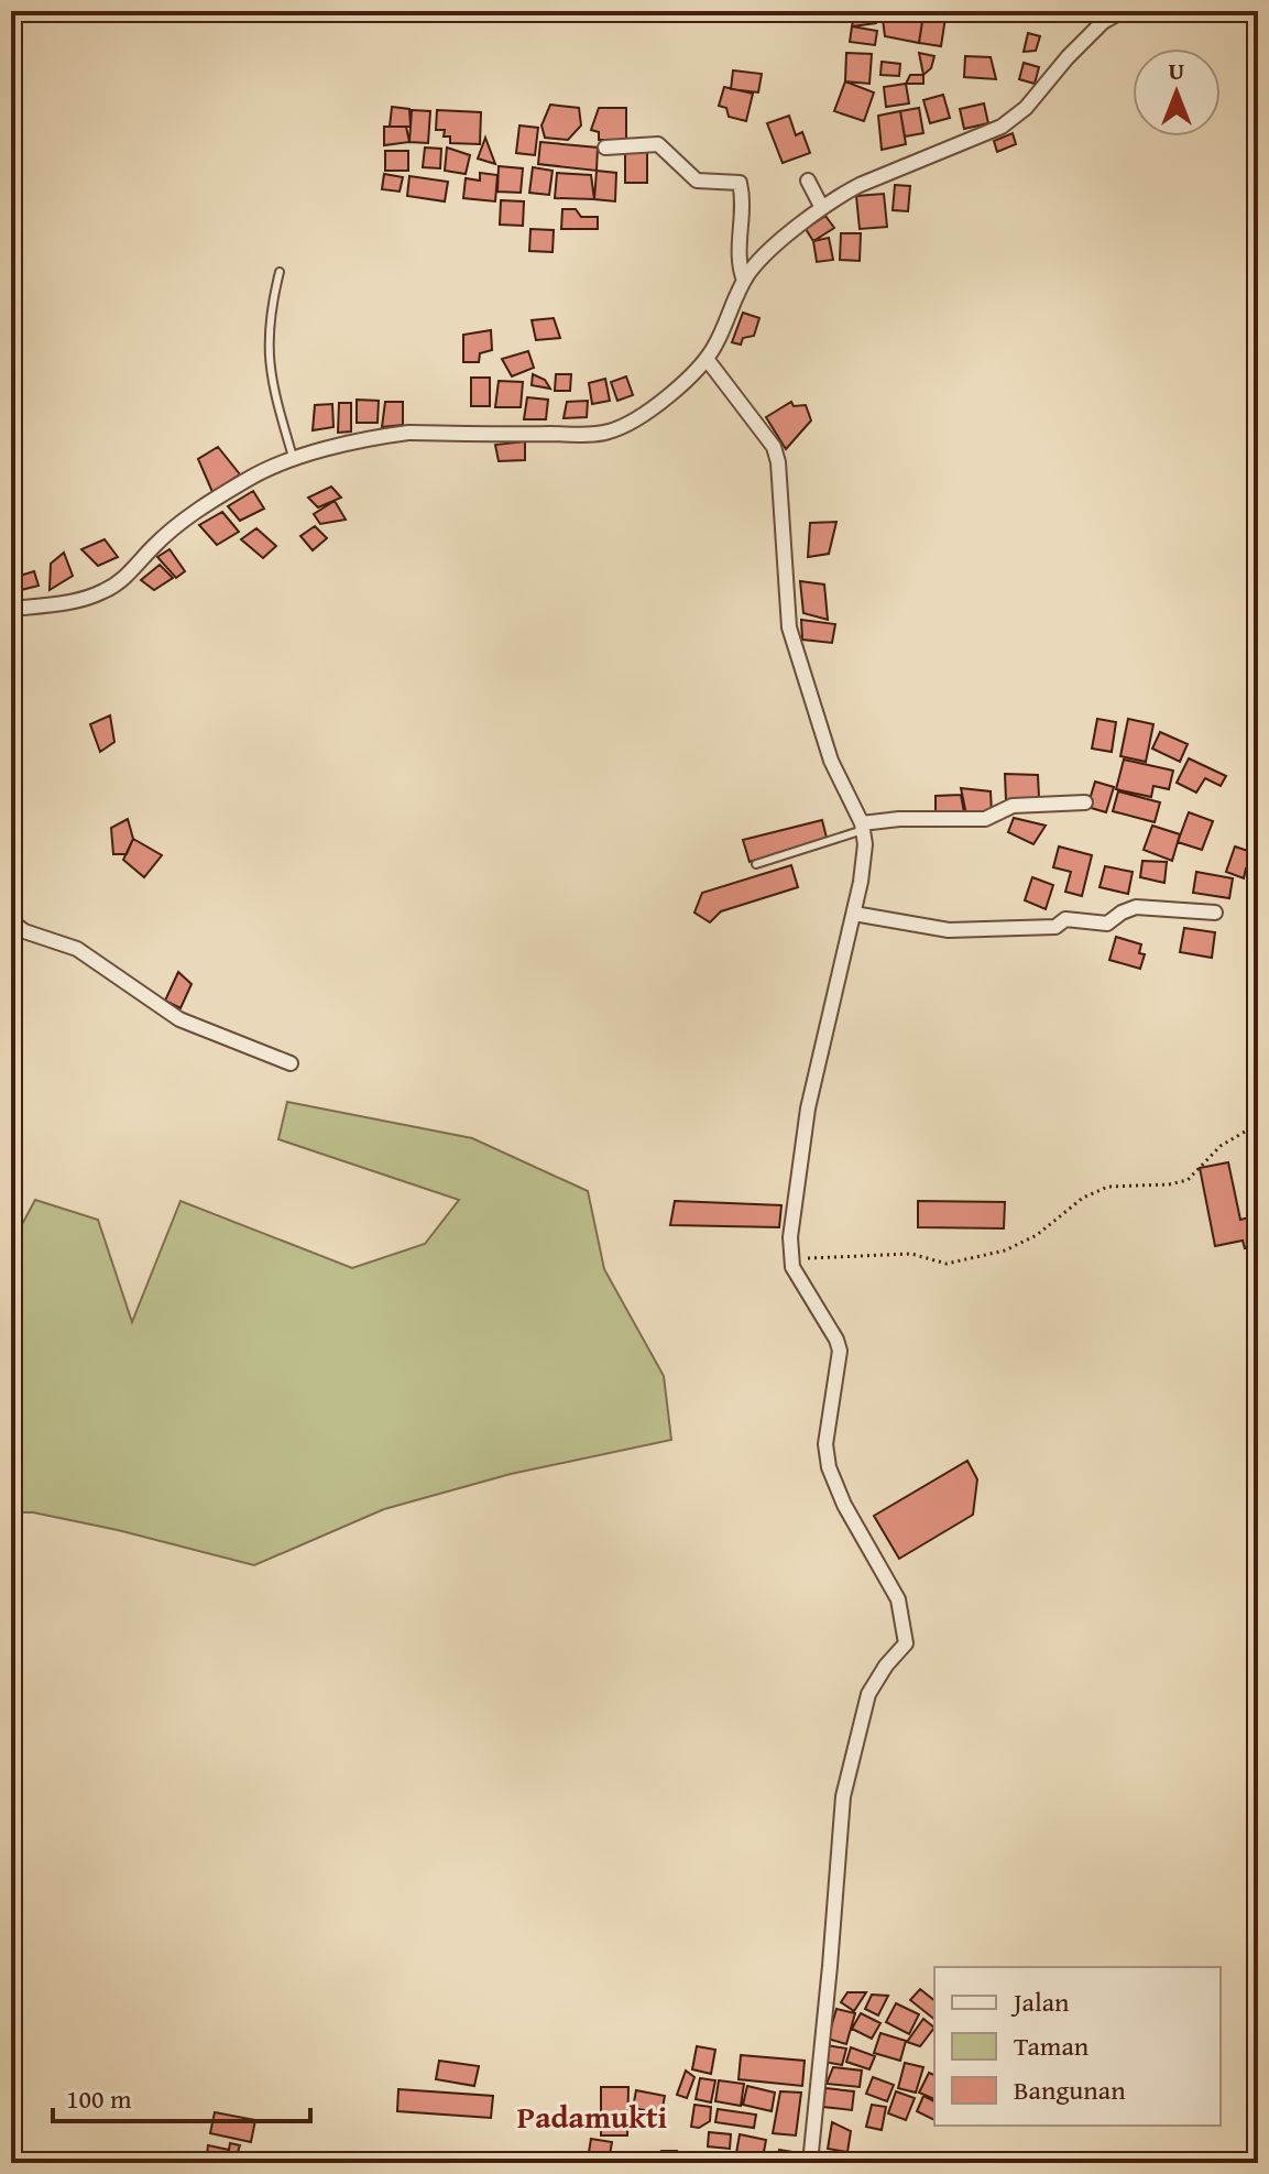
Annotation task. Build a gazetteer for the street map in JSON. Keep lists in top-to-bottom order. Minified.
{"districts":["Padamukti"],"legend":["Jalan","Taman","Bangunan"],"scale_bar":"100 m","north":"top"}
